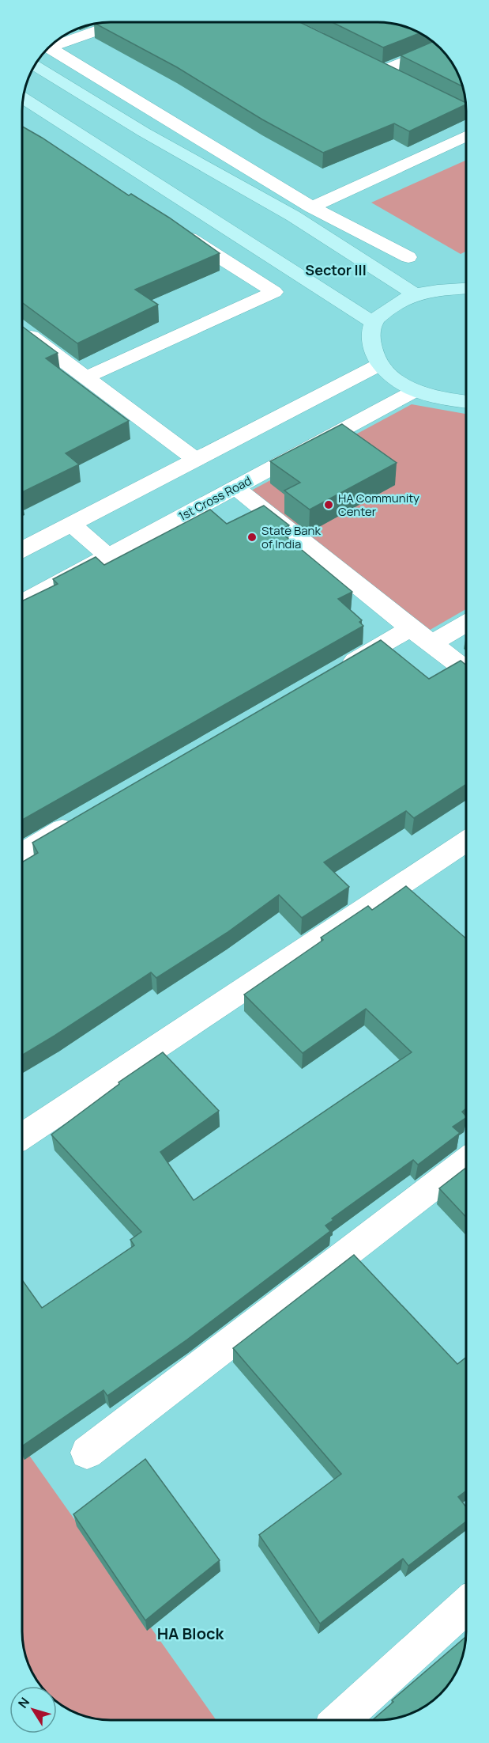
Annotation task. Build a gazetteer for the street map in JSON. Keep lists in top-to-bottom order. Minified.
{"streets":{"street":["1st Cross Road"]},"districts":["Sector III","HA Block"],"places":["HA Community Center","State Bank of India"],"north":"top left"}
